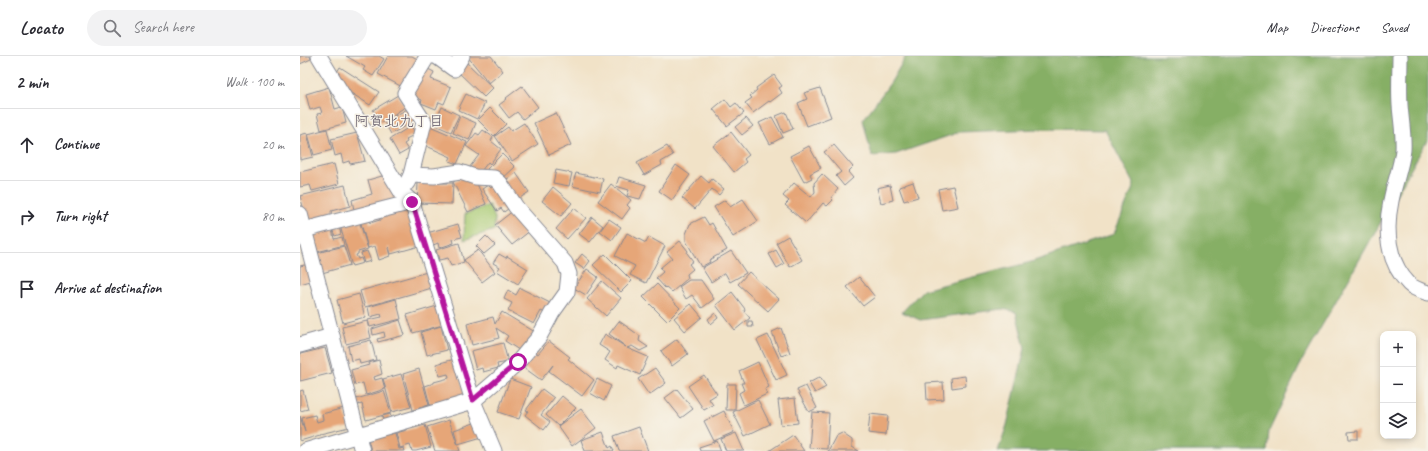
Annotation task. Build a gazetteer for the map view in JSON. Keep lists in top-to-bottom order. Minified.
{"districts":["阿賀北九丁目"],"page":{"header":"Locato","search":"Search here","nav":["Map","Directions","Saved"],"heading":["2 min","Walk · 100 m"],"list":[["Continue","20 m"],["Turn right","80 m"],"Arrive at destination"],"map_buttons":["+","−"]}}
